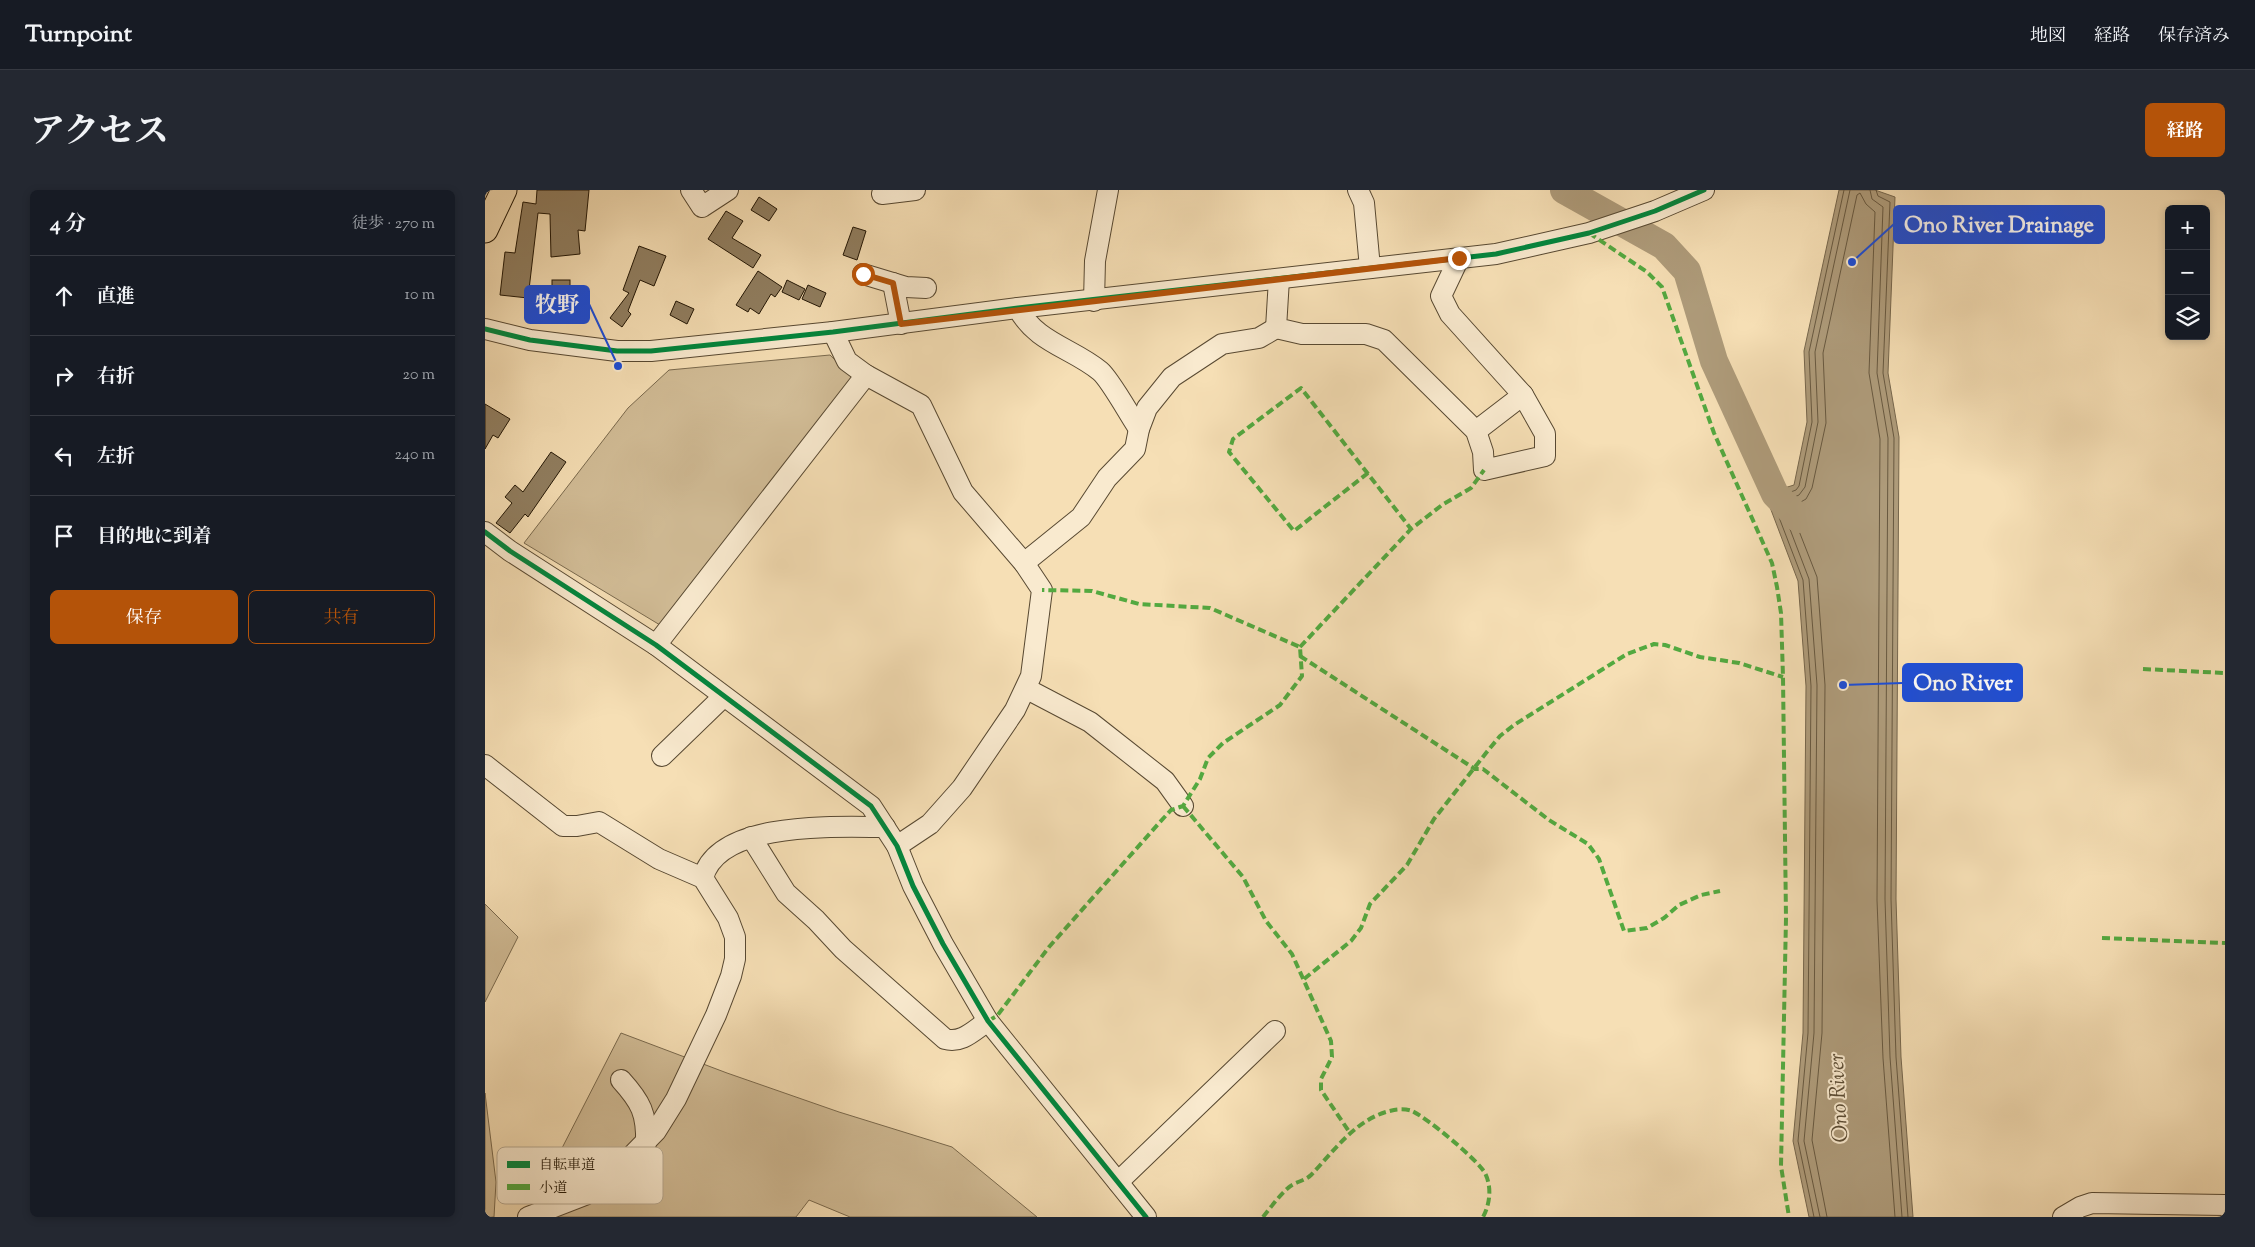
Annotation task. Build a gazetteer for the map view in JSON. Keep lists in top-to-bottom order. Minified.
{"water":["Ono River"],"places":["Ono River Drainage","牧野","Ono River"],"legend":["自転車道","小道"],"page":{"header":"Turnpoint","nav":["地図","経路","保存済み"],"title":"アクセス","buttons":["経路",["保存","共有"]],"heading":["4 分","徒歩 · 270 m"],"map_buttons":["+","−"],"list":[["直進","10 m"],["右折","20 m"],["左折","240 m"],"目的地に到着"]}}
